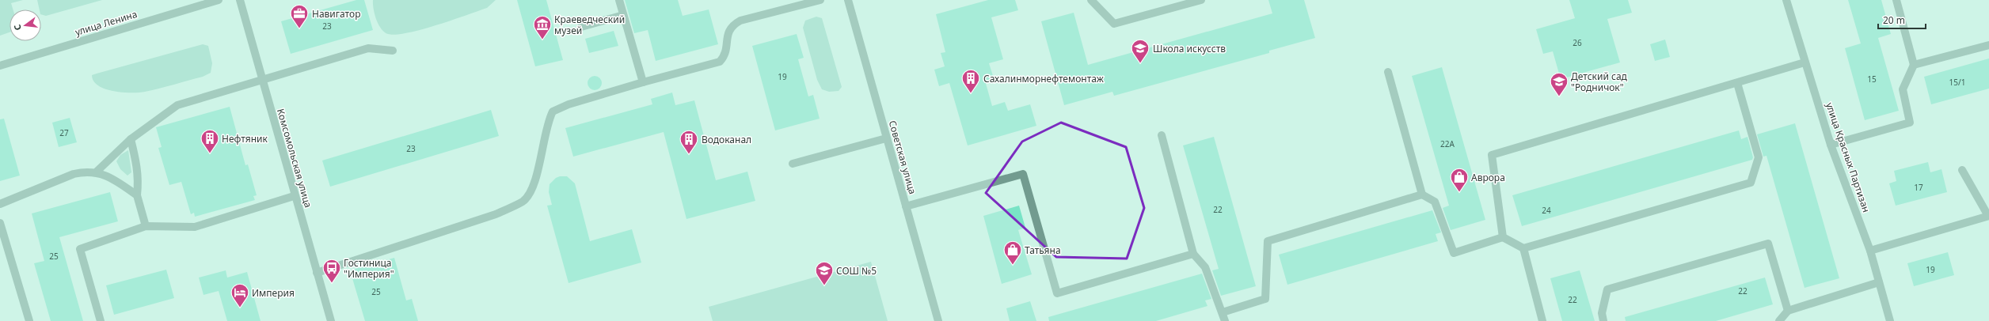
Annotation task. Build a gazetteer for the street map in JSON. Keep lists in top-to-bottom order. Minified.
{"streets":{"street":["улица Ленина","Советская улица","улица Красных Партизан","Комсомольская улица"]},"places":{"office":["Навигатор"],"museum":["Краеведческий музей"],"school or university":["Школа искусств","Детский сад \"Родничок\"","СОШ №5"],"building":["Сахалинморнефтемонтаж","Нефтяник","Водоканал"],"shop":["Аврора","Татьяна"],"bus stop":["Гостиница \"Империя\""],"hotel":["Империя"]},"house_numbers":["23","26","19","15","15/1","27","22А","23","17","22","24","25","19","22","25","22"],"scale_bar":"20 m","north":"left"}
